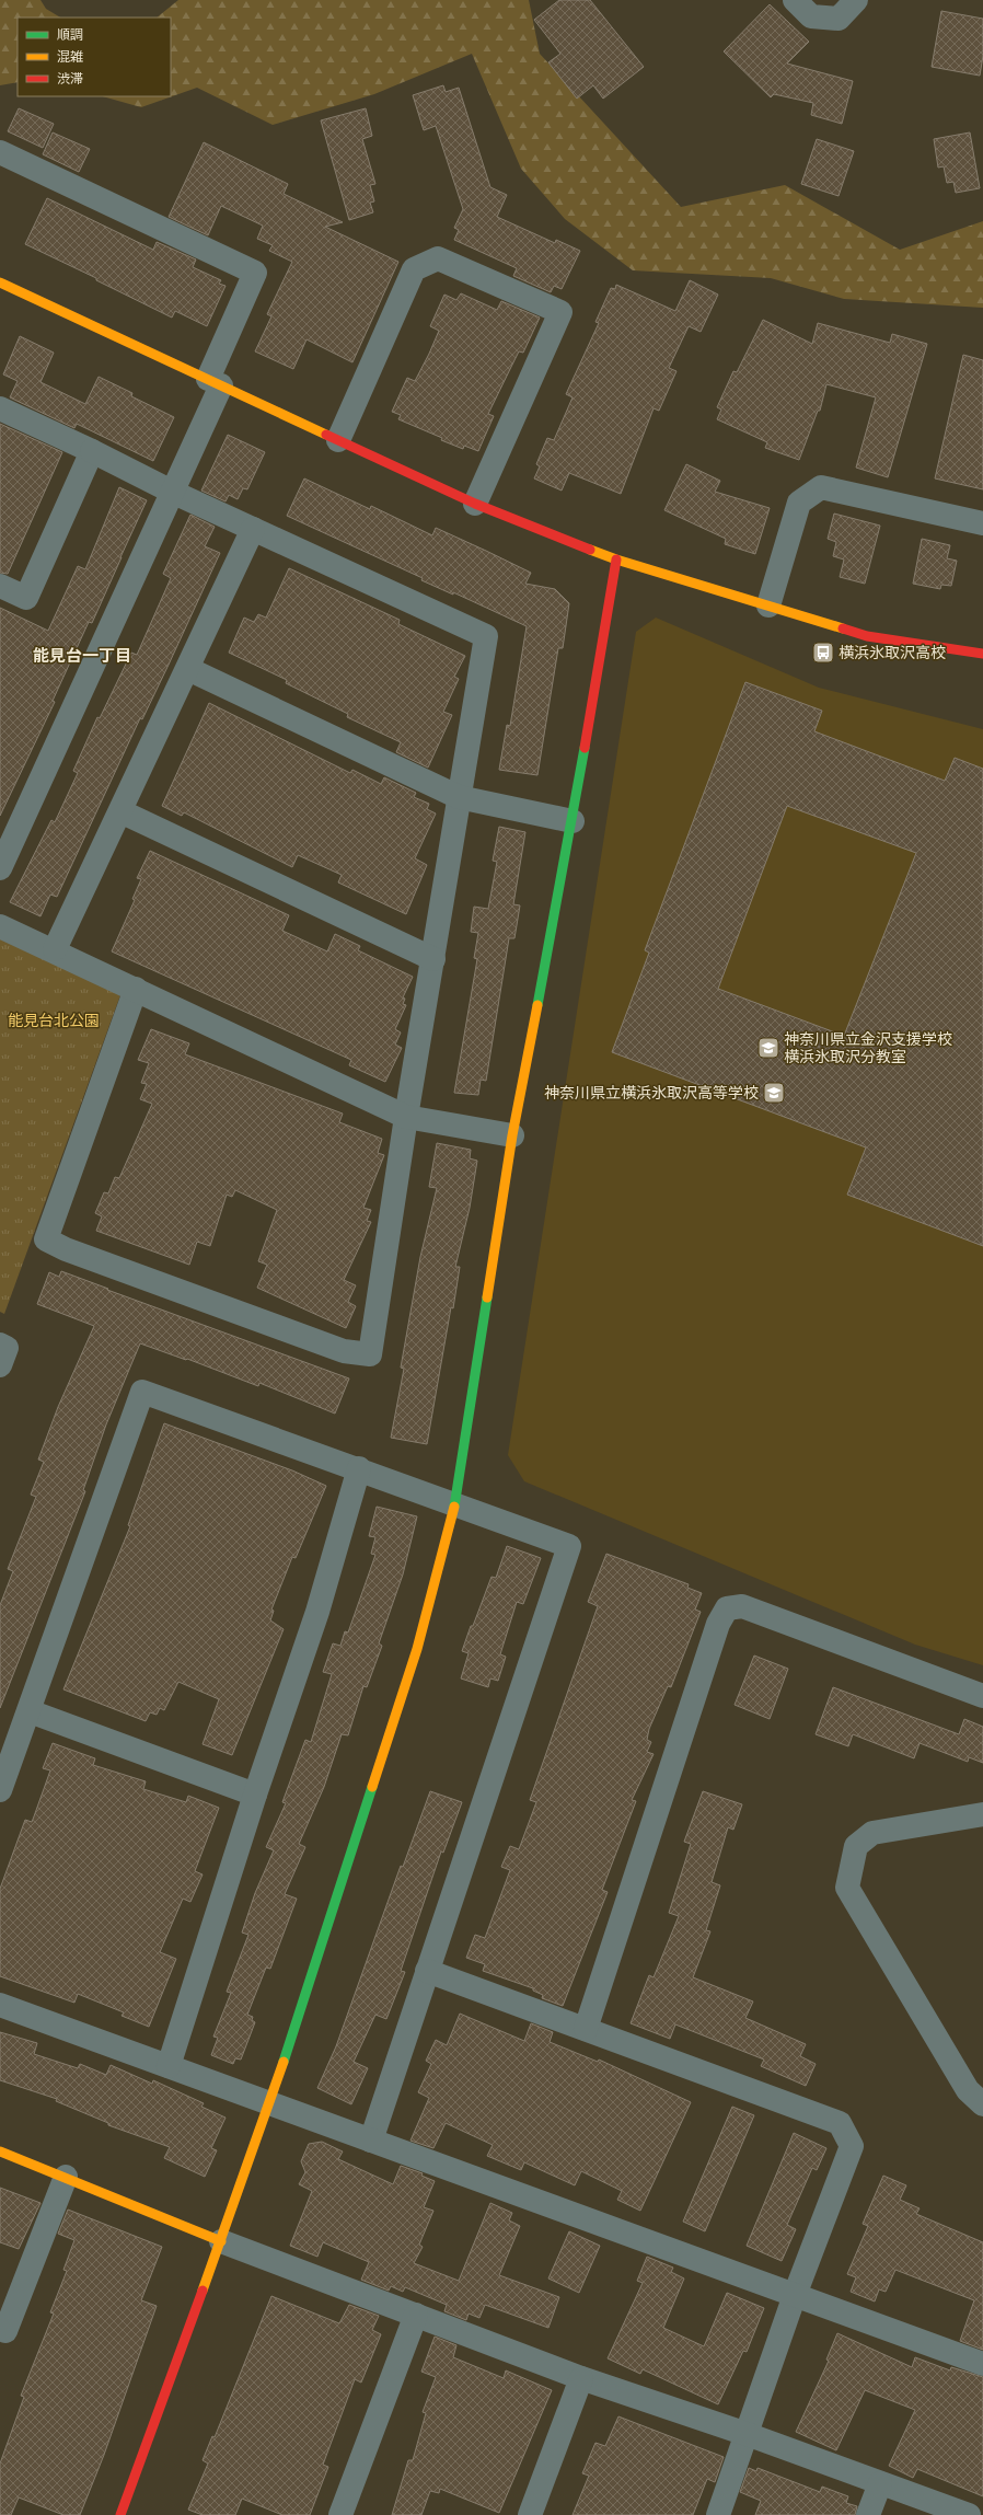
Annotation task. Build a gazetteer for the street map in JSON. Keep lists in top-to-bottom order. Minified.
{"districts":["能見台一丁目"],"parks":["能見台北公園"],"places":{"bus stop":["横浜氷取沢高校"],"school or university":["神奈川県立金沢支援学校 横浜氷取沢分教室","神奈川県立横浜氷取沢高等学校"]},"legend":["順調","混雑","渋滞"]}
